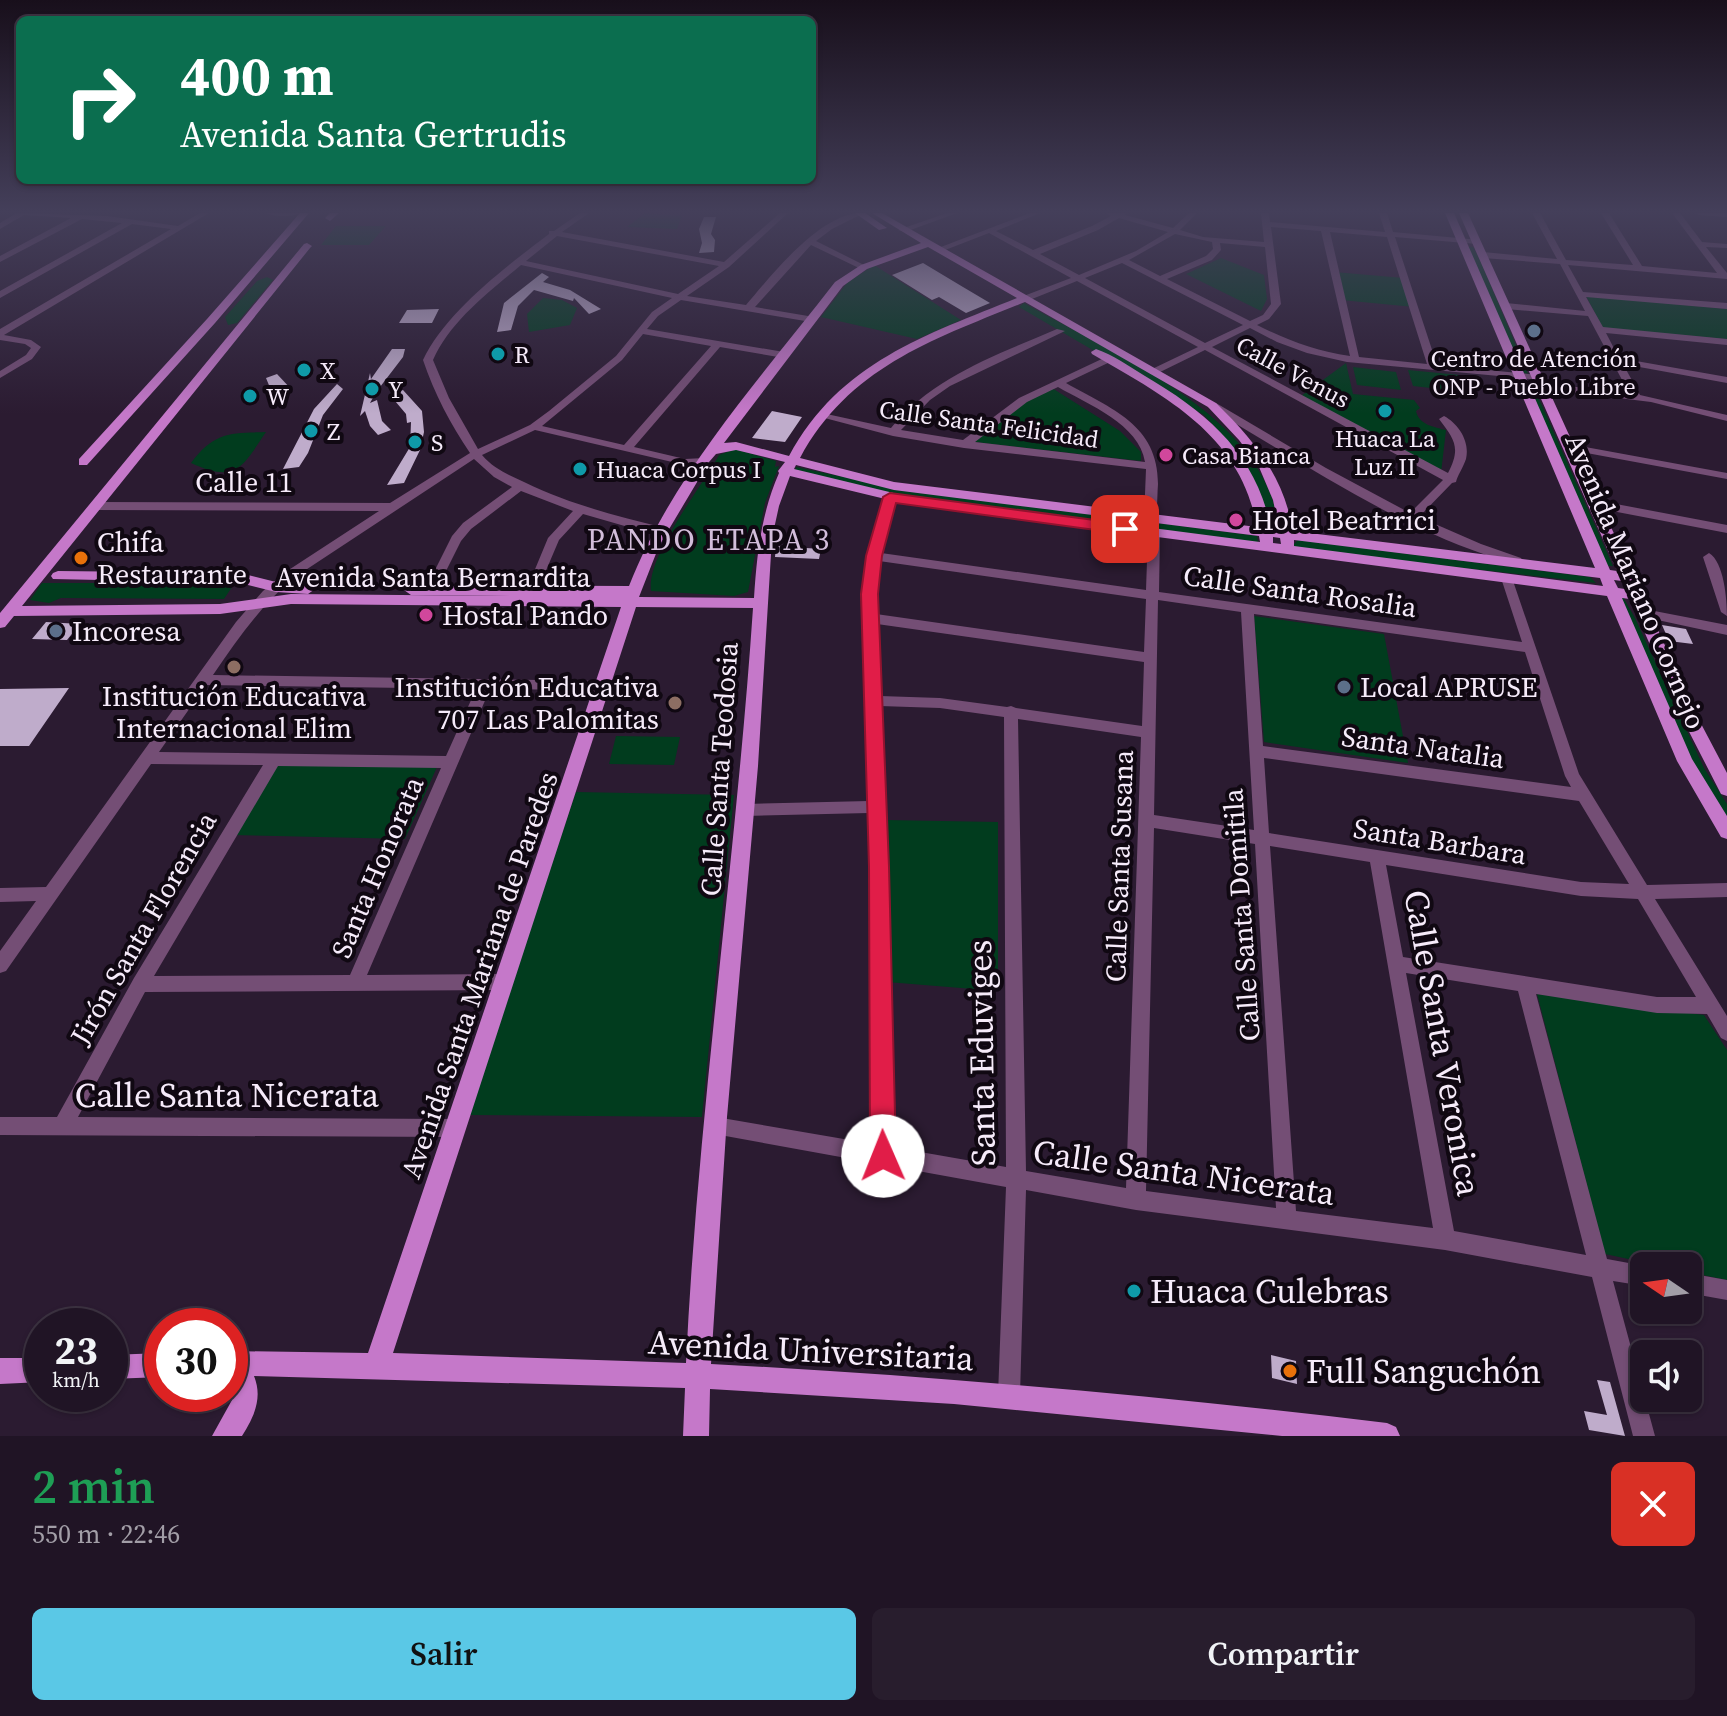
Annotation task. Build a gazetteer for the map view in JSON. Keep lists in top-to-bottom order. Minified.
{"streets":{"main road":["Avenida Santa Bernardita","Avenida Mariano Cornejo","Calle Santa Teodosia","Avenida Santa Mariana de Paredes","Avenida Universitaria"],"street":["Calle Venus","Calle Santa Felicidad","Calle 11","Calle Santa Rosalia","Santa Natalia","Santa Barbara","Calle Santa Susana","Santa Honorata","Calle Santa Domitila","Jirón Santa Florencia","Calle Santa Veronica","Santa Eduviges","Calle Santa Nicerata"]},"crossings":[["Calle Santa Felicidad","Calle Santa Teodosia"],["Calle Santa Felicidad","Calle Santa Susana"],["Avenida Santa Bernardita","Calle Santa Teodosia"],["Avenida Santa Bernardita","Avenida Santa Mariana de Paredes"],["Calle Santa Rosalia","Calle Santa Susana"],["Calle Santa Rosalia","Calle Santa Domitila"],["Santa Natalia","Calle Santa Domitila"],["Calle Santa Teodosia","Calle Santa Nicerata"],["Calle Santa Teodosia","Avenida Universitaria"],["Santa Barbara","Calle Santa Susana"],["Santa Barbara","Calle Santa Domitila"],["Santa Barbara","Calle Santa Veronica"],["Calle Santa Susana","Calle Santa Nicerata"],["Calle Santa Domitila","Calle Santa Nicerata"],["Jirón Santa Florencia","Calle Santa Nicerata"],["Avenida Santa Mariana de Paredes","Calle Santa Nicerata"],["Avenida Santa Mariana de Paredes","Avenida Universitaria"],["Calle Santa Veronica","Calle Santa Nicerata"],["Santa Eduviges","Calle Santa Nicerata"],["Santa Eduviges","Avenida Universitaria"]],"districts":["PANDO ETAPA 3"],"places":["Centro de Atención ONP - Pueblo Libre","R","X","Y","W","Huaca La Luz II","Z","S","Casa Bianca","Huaca Corpus I","Hotel Beatrrici","Chifa Restaurante","Hostal Pando","Incoresa","Institución Educativa Internacional Elim","Local APRUSE","Institución Educativa 707 Las Palomitas","Huaca Culebras","Full Sanguchón"],"north":"left","page":{"turn":["400 m","Avenida Santa Gertrudis"],"speed":"23 km/h","limit":"30","heading":["2 min","550 m · 22:46"],"buttons":["Salir","Compartir"]}}
